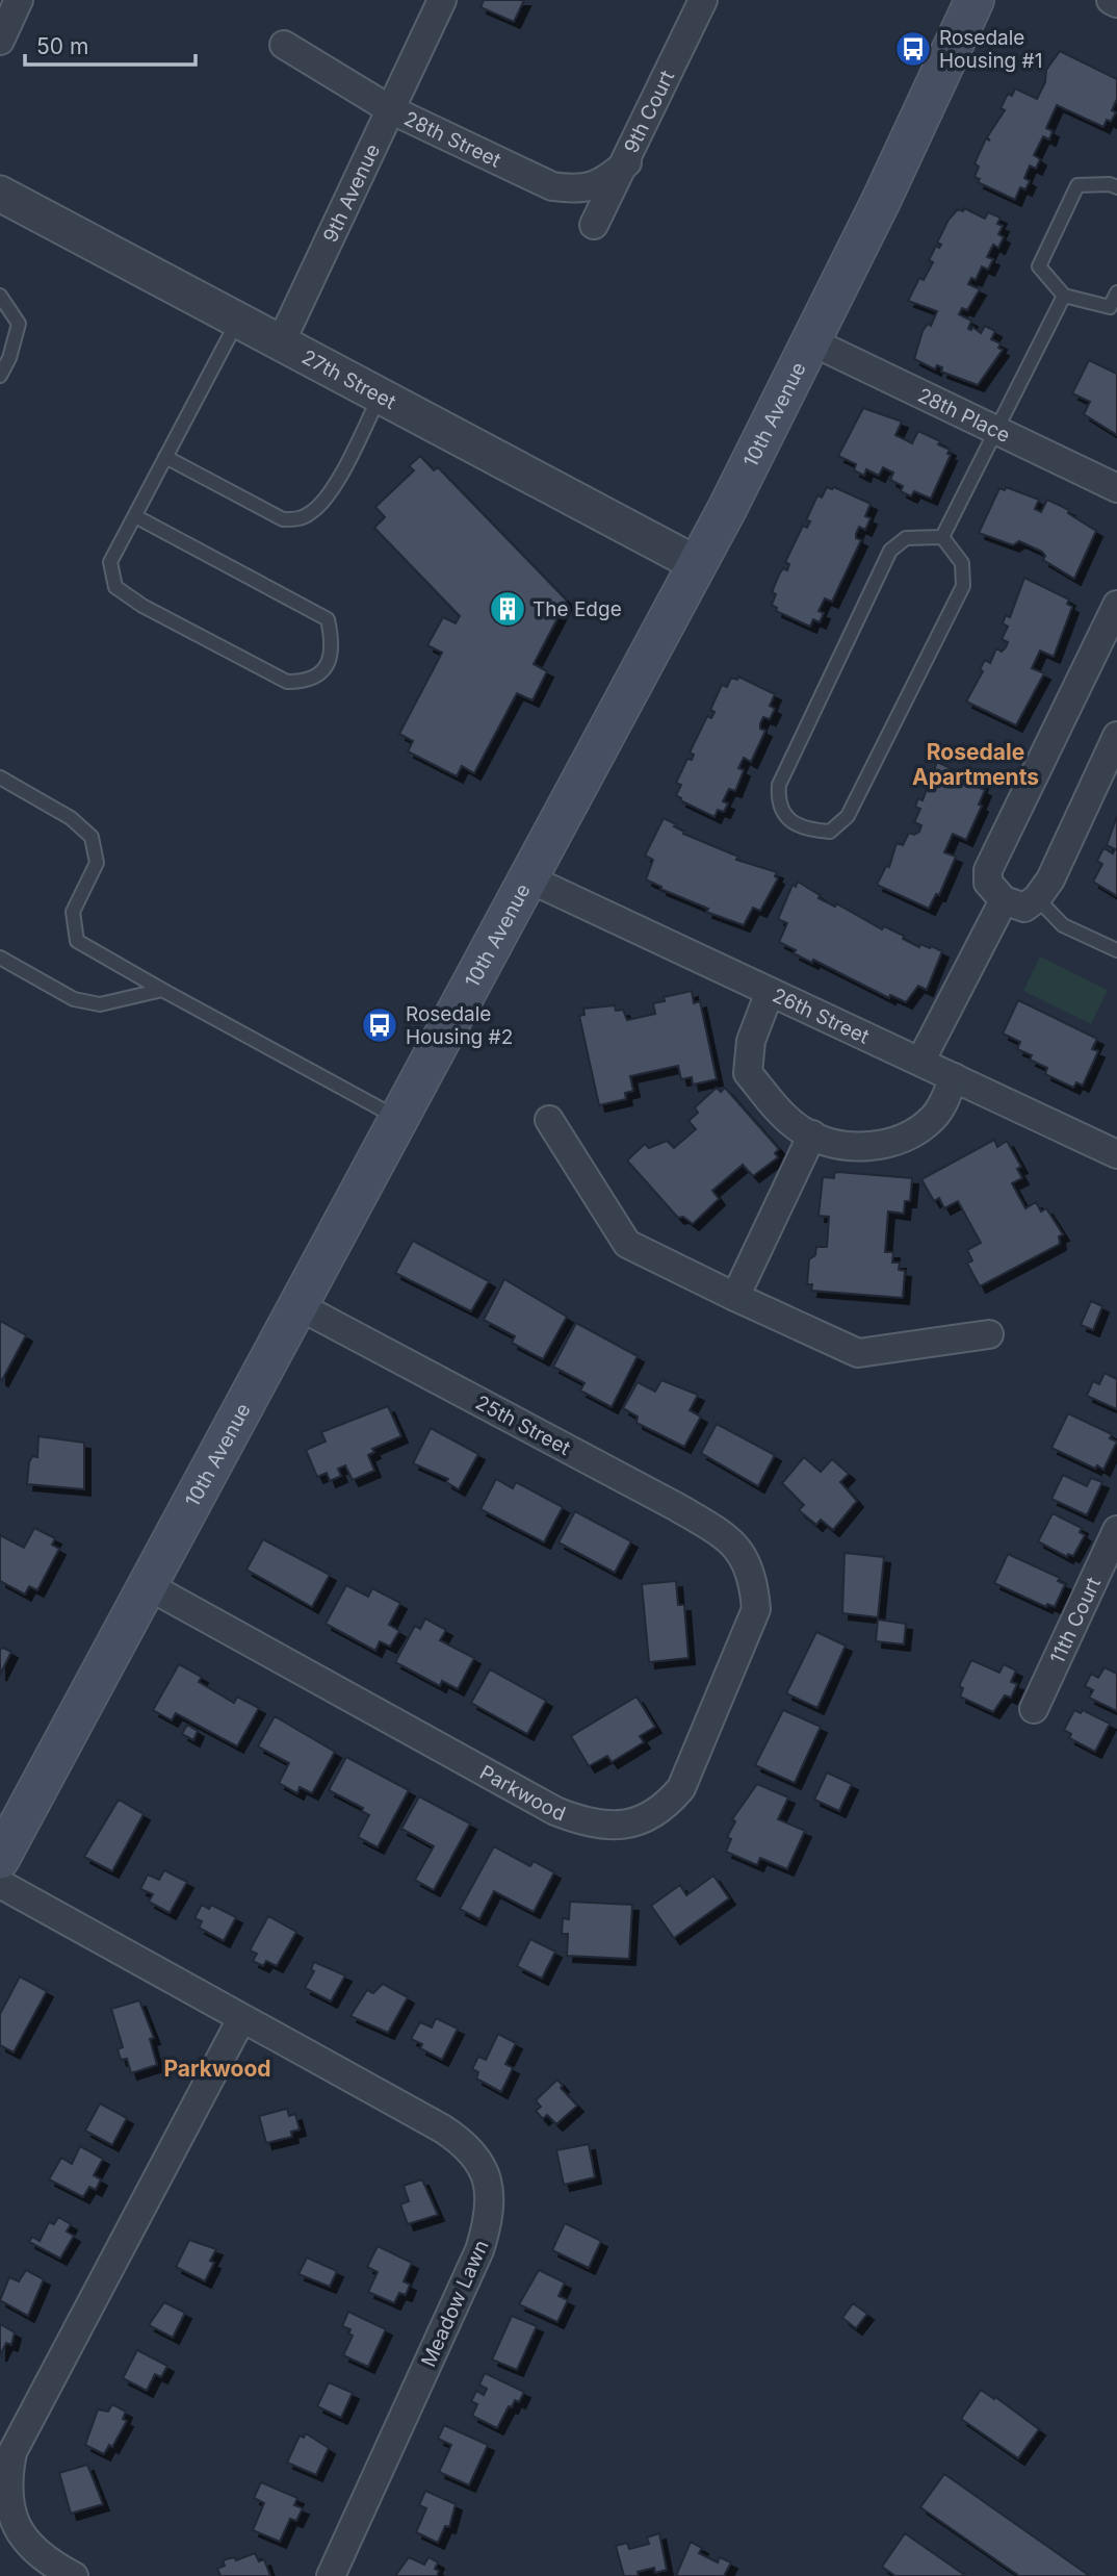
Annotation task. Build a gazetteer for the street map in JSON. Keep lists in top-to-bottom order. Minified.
{"streets":{"main road":["10th Avenue"],"street":["9th Court","28th Street","9th Avenue","27th Street","28th Place","26th Street","25th Street","11th Court","Parkwood","Meadow Lawn"]},"crossings":[["9th Court","28th Street"],["28th Street","9th Avenue"],["9th Avenue","27th Street"],["27th Street","10th Avenue"],["10th Avenue","28th Place"],["10th Avenue","26th Street"],["10th Avenue","25th Street"],["10th Avenue","Parkwood"],["25th Street","Parkwood"]],"districts":["Rosedale Apartments","Parkwood"],"places":{"bus stop":["Rosedale Housing #1","Rosedale Housing #2"],"building":["The Edge"]},"scale_bar":"50 m"}
